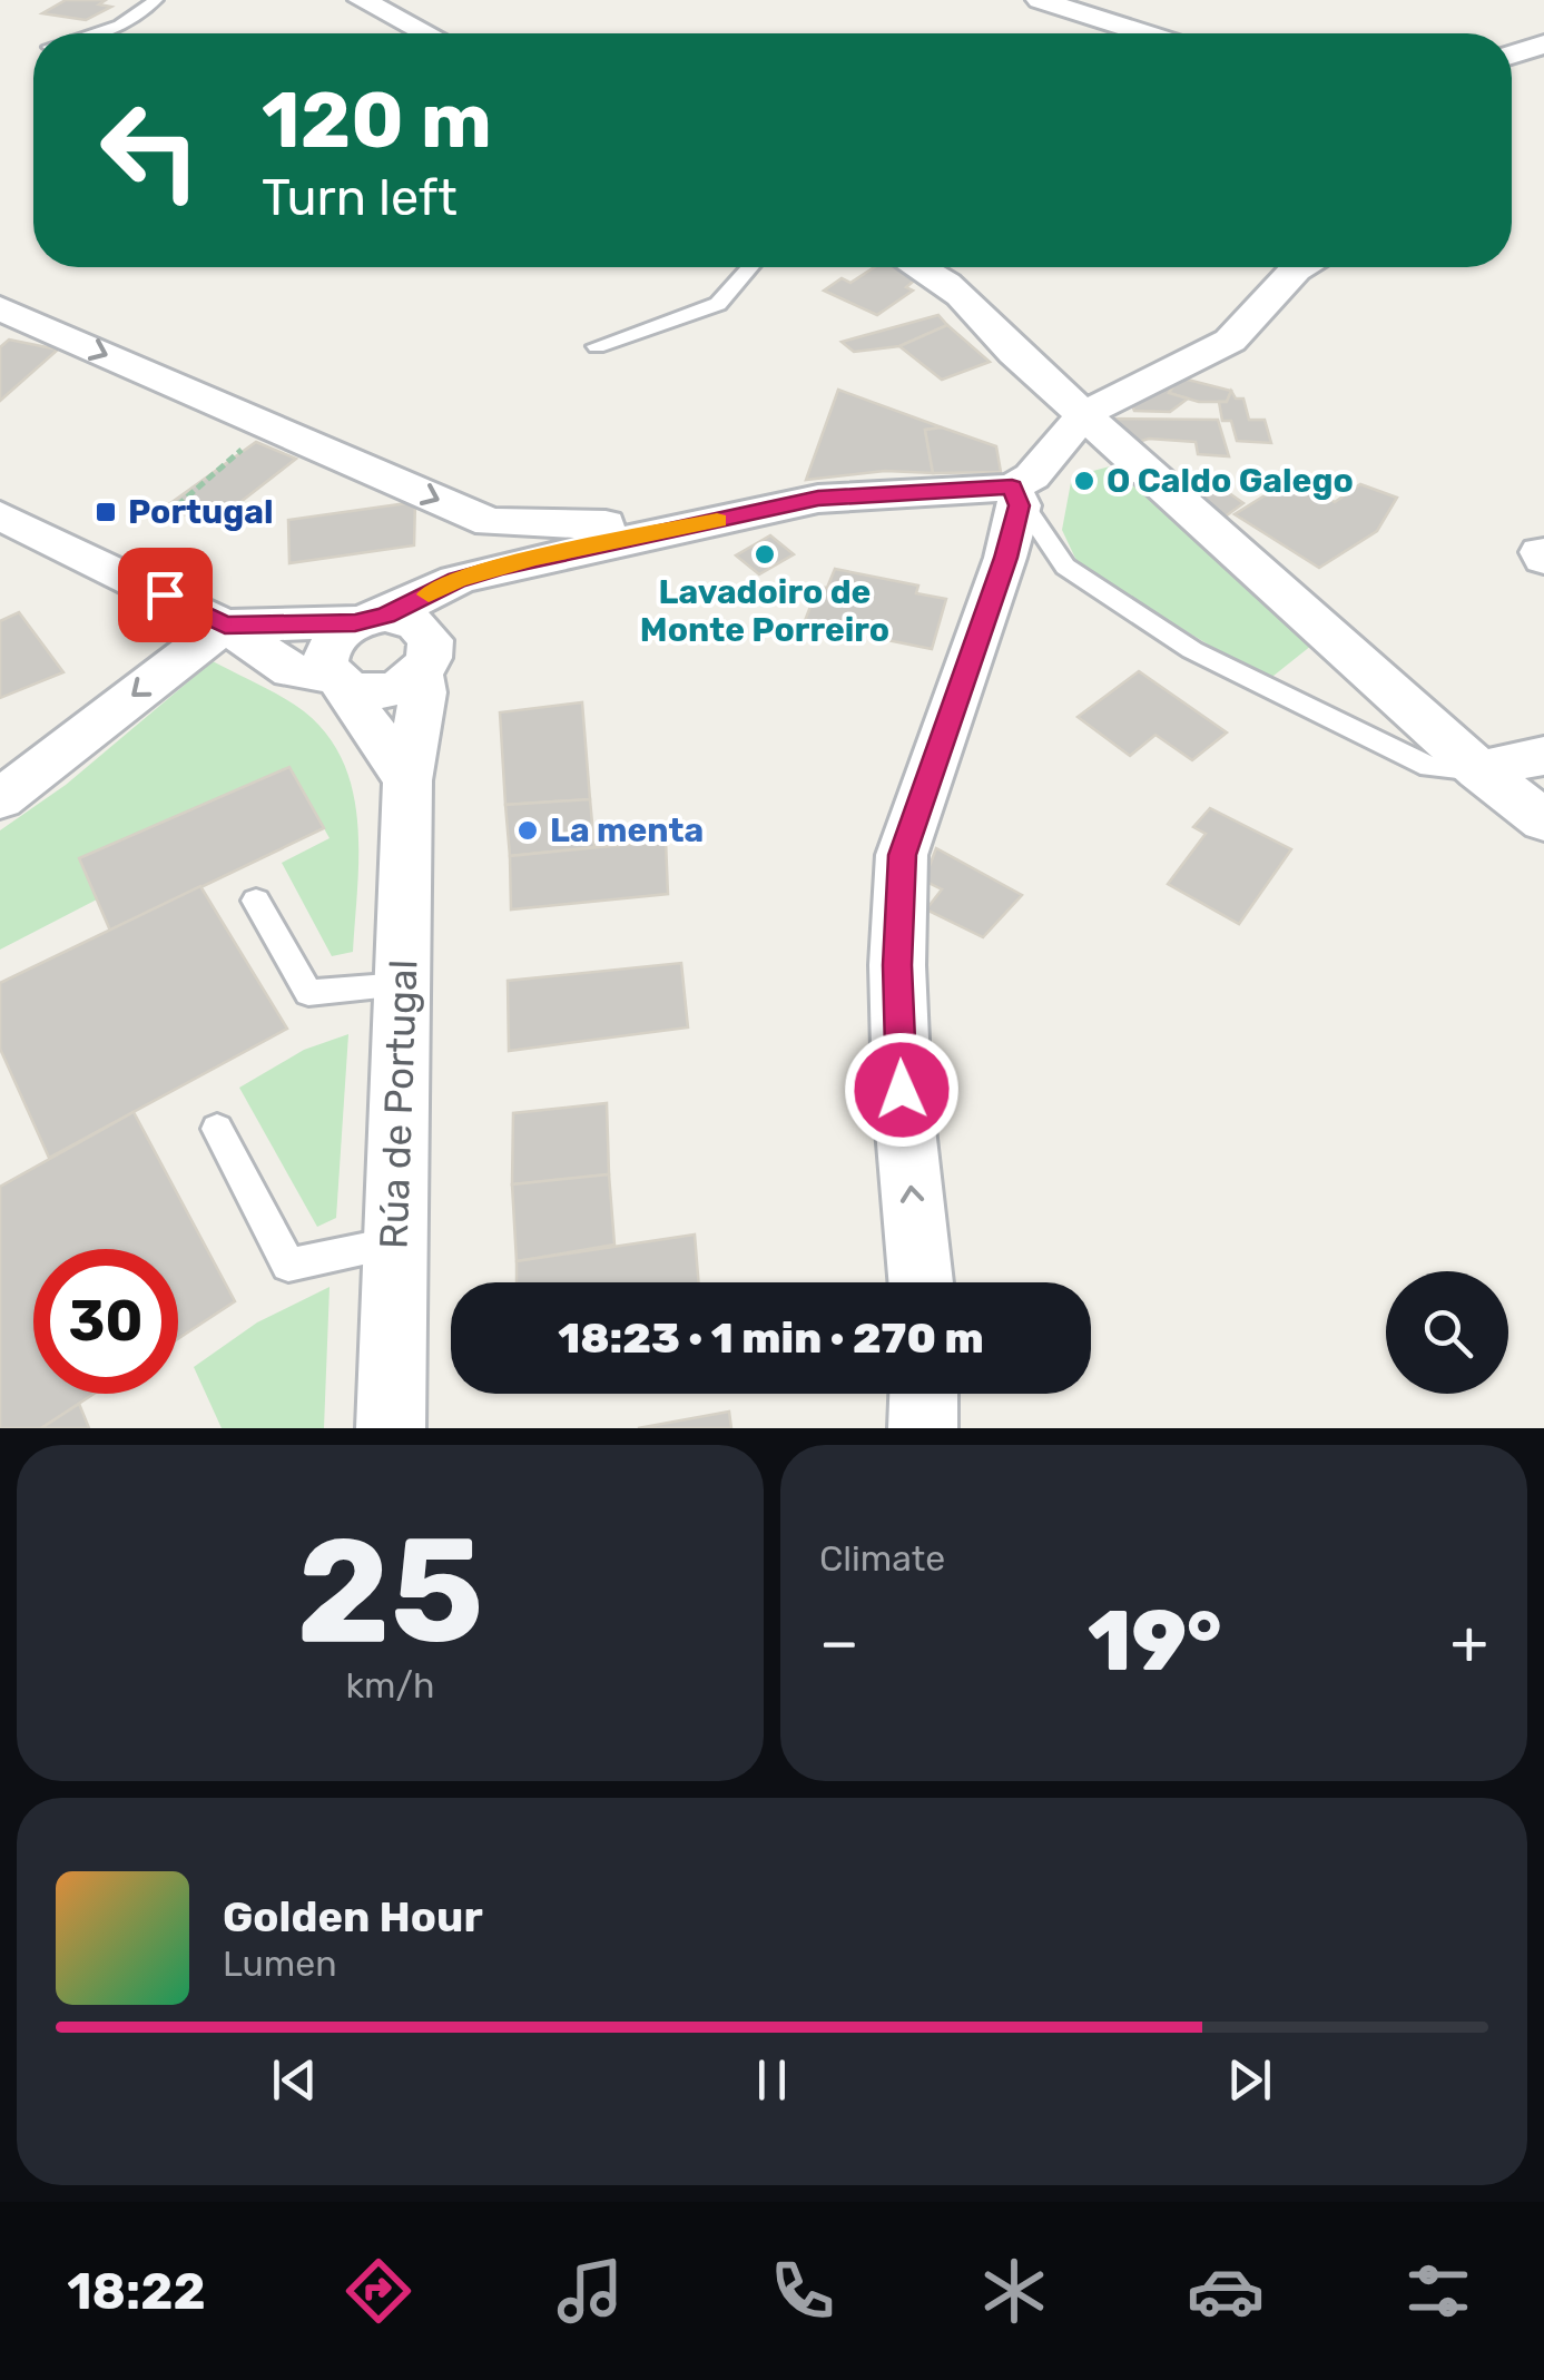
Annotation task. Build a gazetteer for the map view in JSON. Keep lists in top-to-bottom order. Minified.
{"streets":{"street":["Rúa de Portugal"]},"places":{"other":["O Caldo Galego","Lavadoiro de Monte Porreiro","La menta"],"transit":["Portugal"]},"page":{"turn":["120 m","Turn left"],"limit":"30","trip":"18:23 · 1 min · 270 m","tile":[["25","km/h"],"Climate"],"heat":["−","19°","+"],"song":["Golden Hour","Lumen"],"tabs":"18:22"}}
